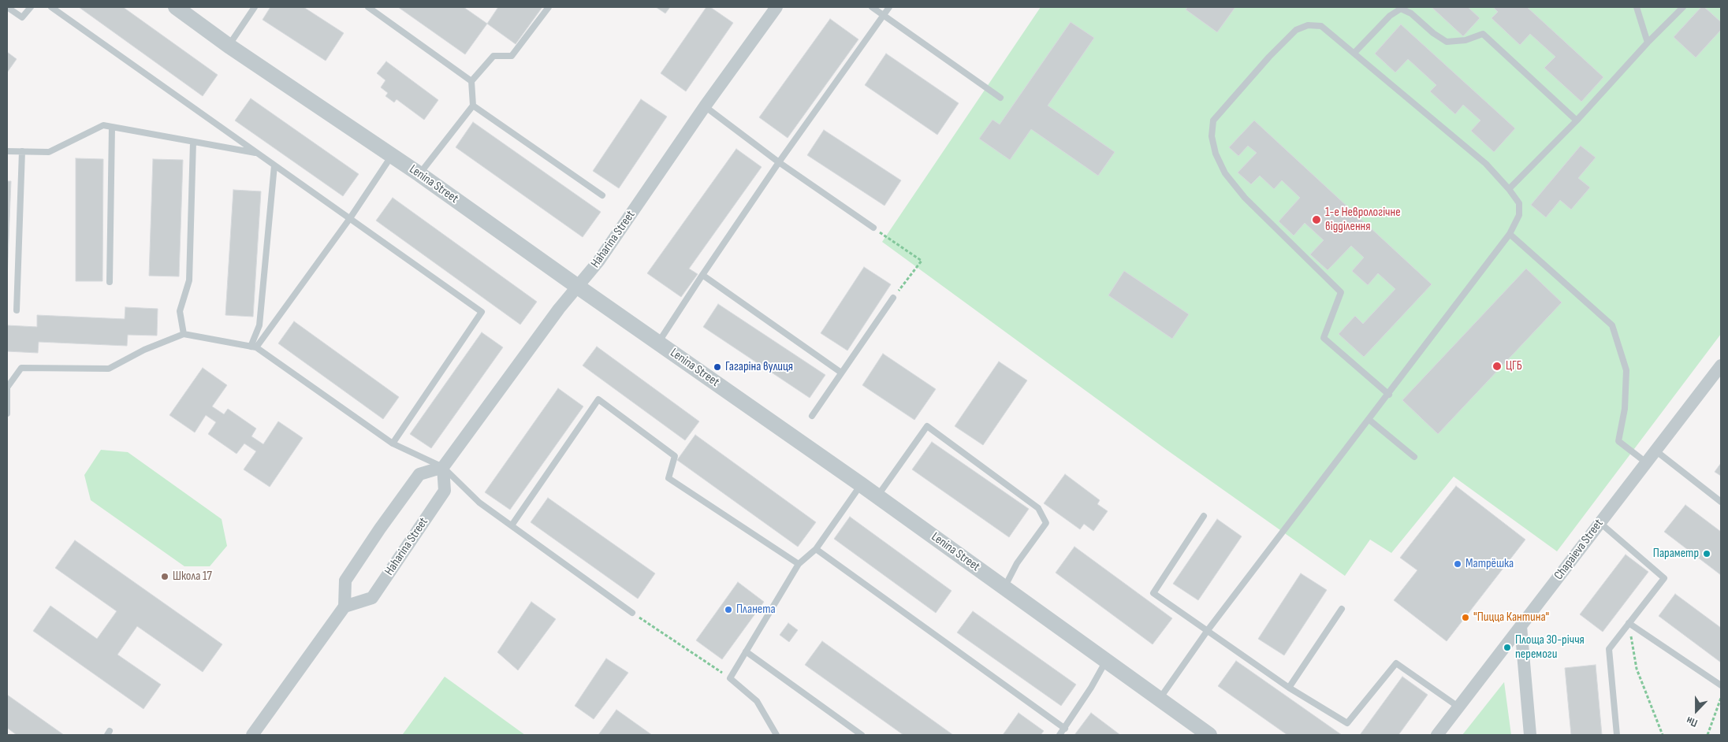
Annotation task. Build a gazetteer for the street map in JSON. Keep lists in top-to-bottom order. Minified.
{"streets":{"street":["Lenina Street","Haharina Street","Chapaieva Street"]},"crossings":[["Lenina Street","Haharina Street"]],"places":["1-е Неврологічне відділення","ЦГБ","Гагаріна вулиця","Параметр","Матрёшка","Школа 17","Планета","\"Пицца Кантина\"","Площа 30-річчя перемоги"],"north":"bottom"}
